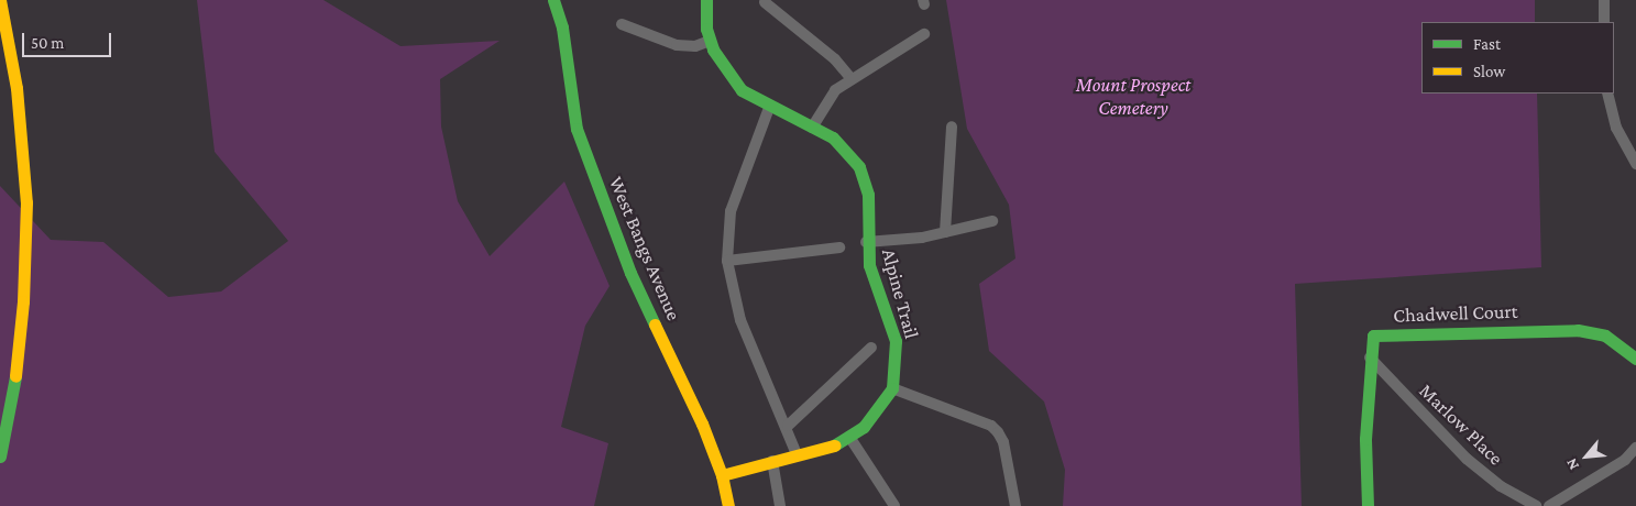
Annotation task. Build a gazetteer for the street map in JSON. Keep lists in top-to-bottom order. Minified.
{"streets":{"street":["West Bangs Avenue","Alpine Trail","Chadwell Court","Marlow Place"]},"crossings":[["Chadwell Court","Marlow Place"]],"parks":["Mount Prospect Cemetery"],"legend":["Fast","Slow"],"scale_bar":"50 m","north":"bottom left"}
